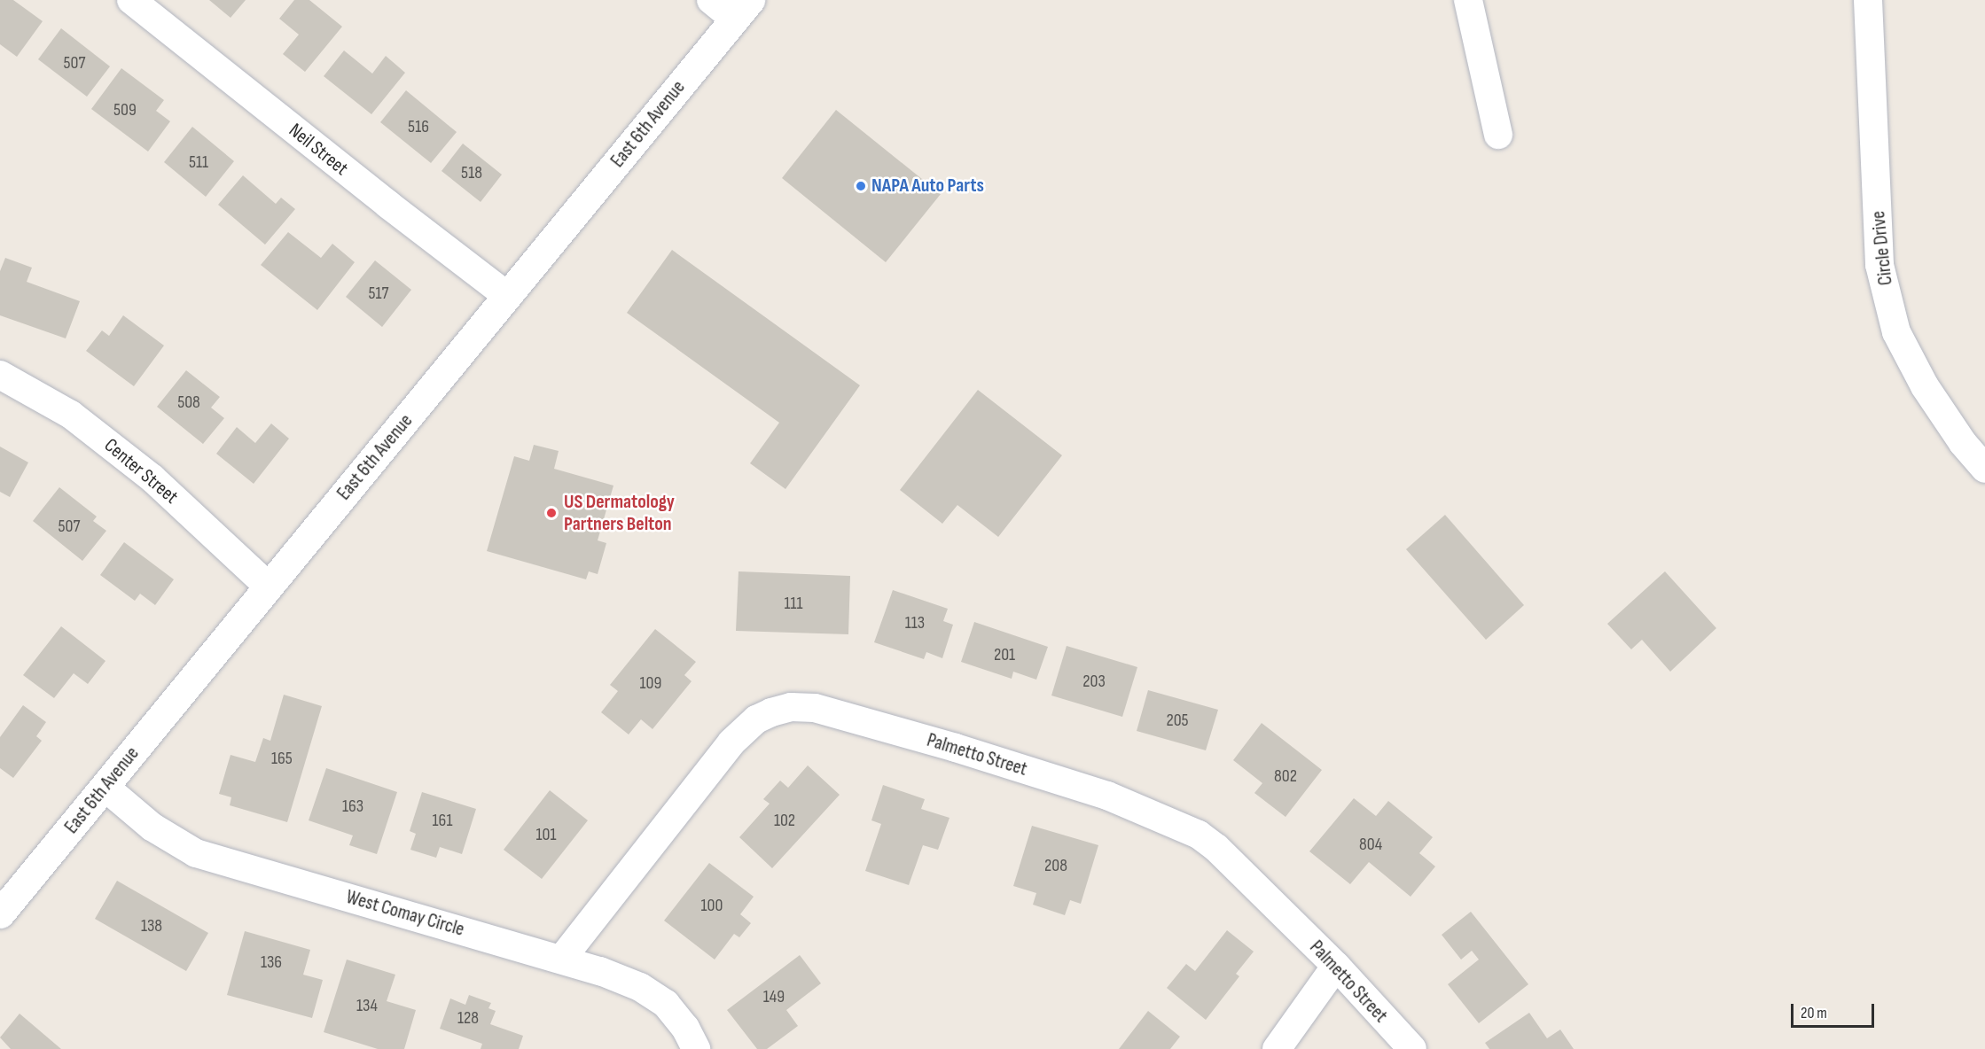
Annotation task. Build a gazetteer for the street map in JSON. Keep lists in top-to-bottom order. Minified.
{"streets":{"main road":["East 6th Avenue"],"street":["Neil Street","Circle Drive","Center Street","Palmetto Street","West Comay Circle"]},"crossings":[["East 6th Avenue","Neil Street"],["East 6th Avenue","Center Street"],["East 6th Avenue","West Comay Circle"],["Palmetto Street","West Comay Circle"]],"places":["NAPA Auto Parts","US Dermatology Partners Belton"],"house_numbers":["507","509","516","511","518","517","508","507","111","113","201","203","109","205","165","802","163","161","102","101","804","208","100","138","136","149","134","128"],"scale_bar":"20 m"}
